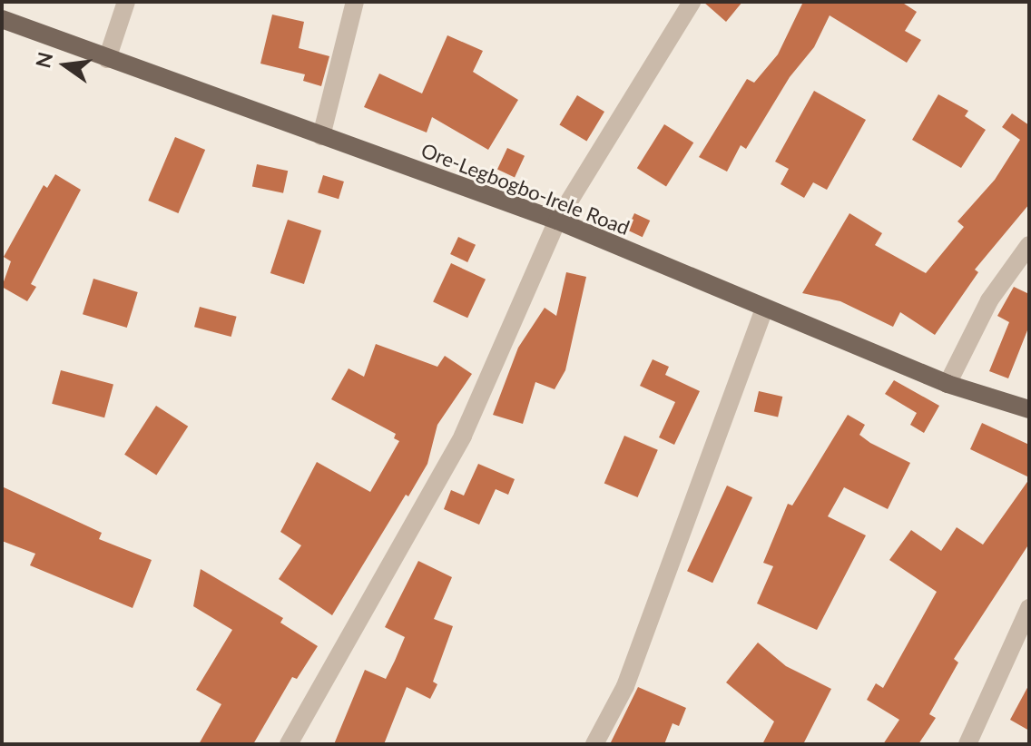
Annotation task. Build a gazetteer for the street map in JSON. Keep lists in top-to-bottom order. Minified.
{"streets":{"main road":["Ore-Legbogbo-Irele Road"]},"north":"left"}
